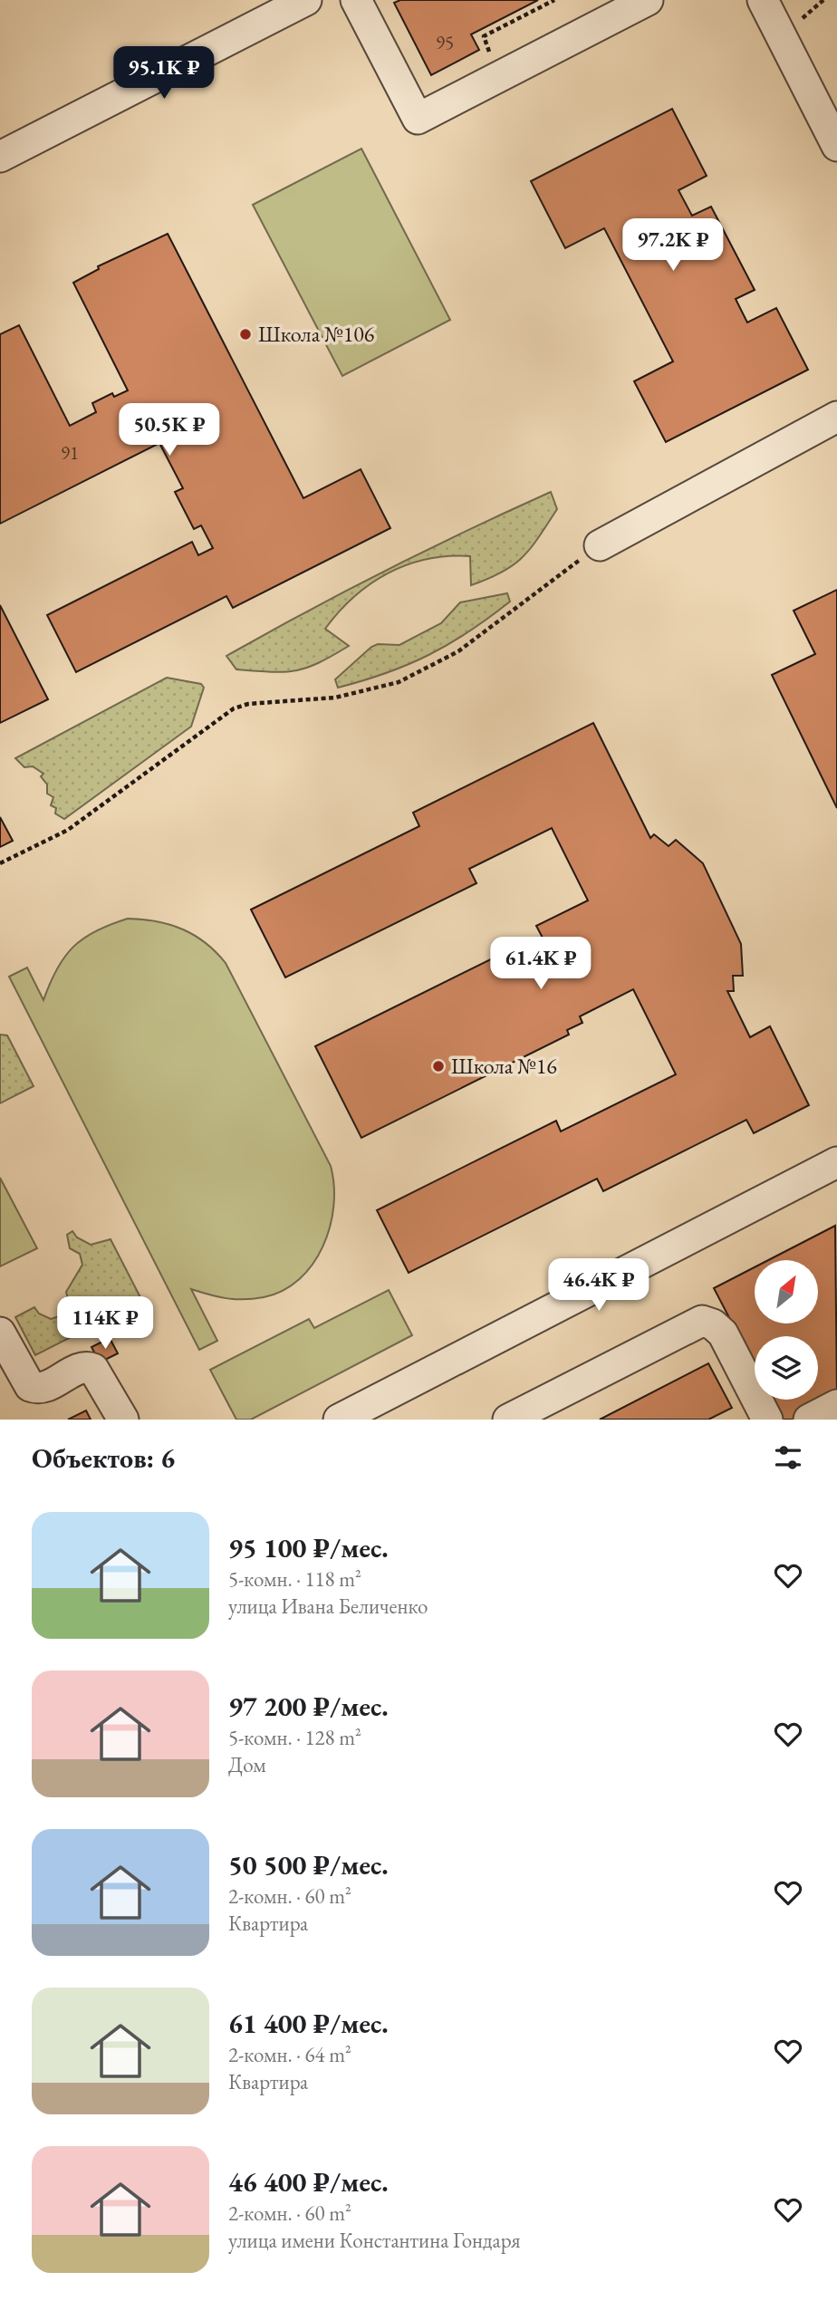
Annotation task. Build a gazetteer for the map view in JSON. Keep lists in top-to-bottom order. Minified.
{"places":["Школа №106","Школа №16"],"house_numbers":["95","91"],"north":"top right","page":{"price":["95.1K ₽","97.2K ₽","50.5K ₽","61.4K ₽","46.4K ₽","114K ₽"],"heading":"Объектов: 6","list":[{"name":"95 100 ₽/мес.","note":"5-комн. · 118 m² · улица Ивана Беличенко"},{"name":"97 200 ₽/мес.","note":"5-комн. · 128 m² · Дом"},{"name":"50 500 ₽/мес.","note":"2-комн. · 60 m² · Квартира"},{"name":"61 400 ₽/мес.","note":"2-комн. · 64 m² · Квартира"},{"name":"46 400 ₽/мес.","note":"2-комн. · 60 m² · улица имени Константина Гондаря"}]}}
